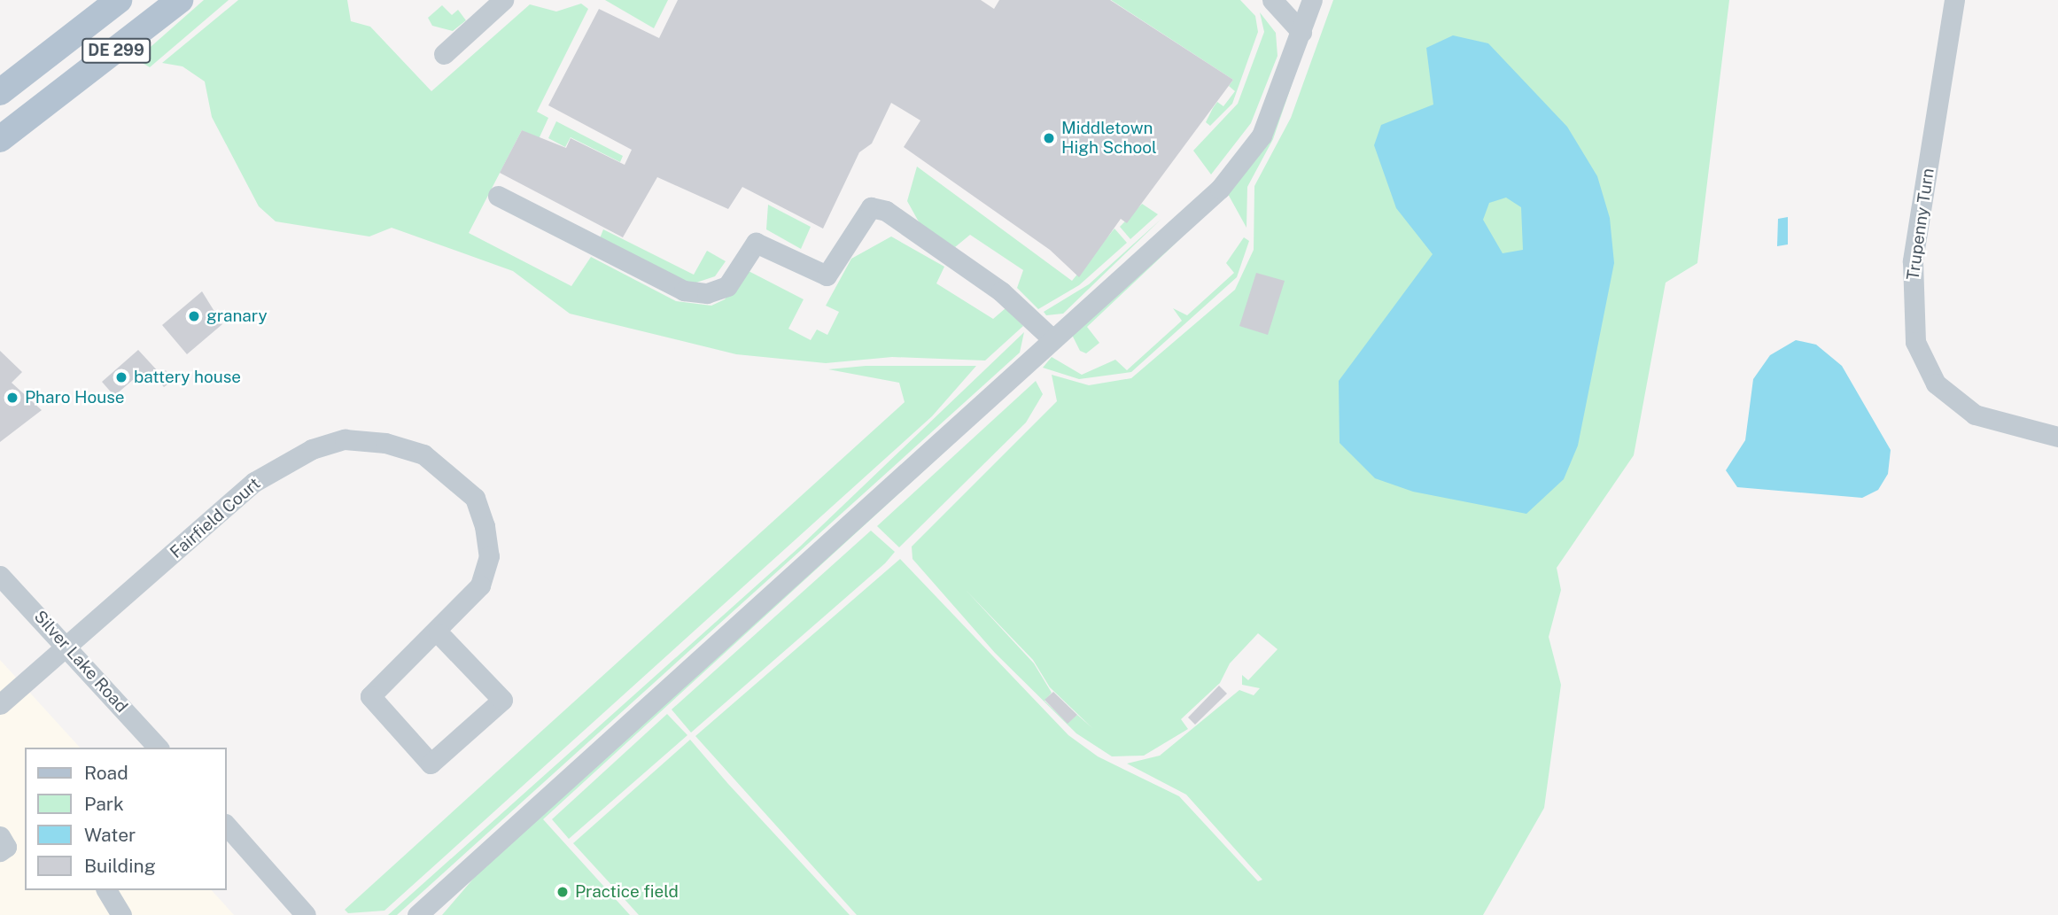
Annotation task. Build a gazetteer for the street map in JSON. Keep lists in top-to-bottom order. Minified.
{"streets":{"main road":["DE 299"],"street":["Trupenny Turn","Fairfield Court","Silver Lake Road"]},"crossings":[["Fairfield Court","Silver Lake Road"]],"places":["Middletown High School","granary","battery house","Pharo House","Practice field"],"legend":["Road","Park","Water","Building"]}
